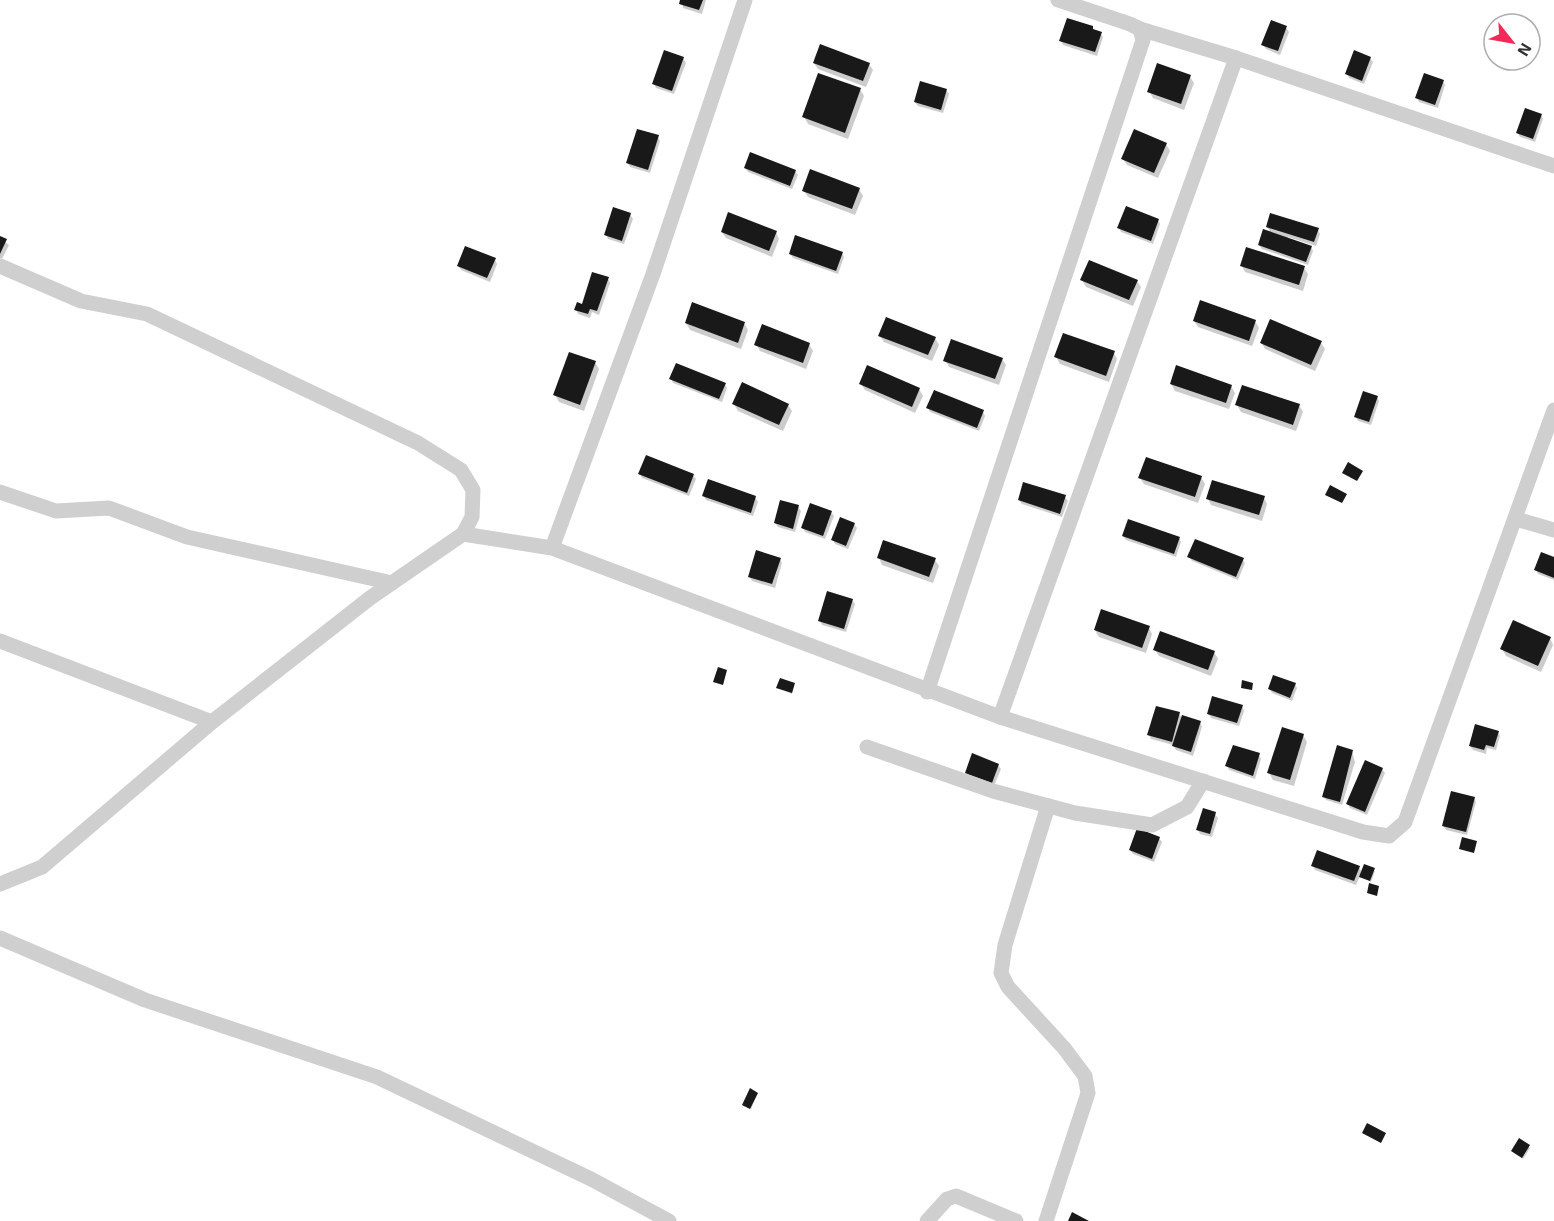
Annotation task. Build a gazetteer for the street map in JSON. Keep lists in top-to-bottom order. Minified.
{"north":"bottom right"}
